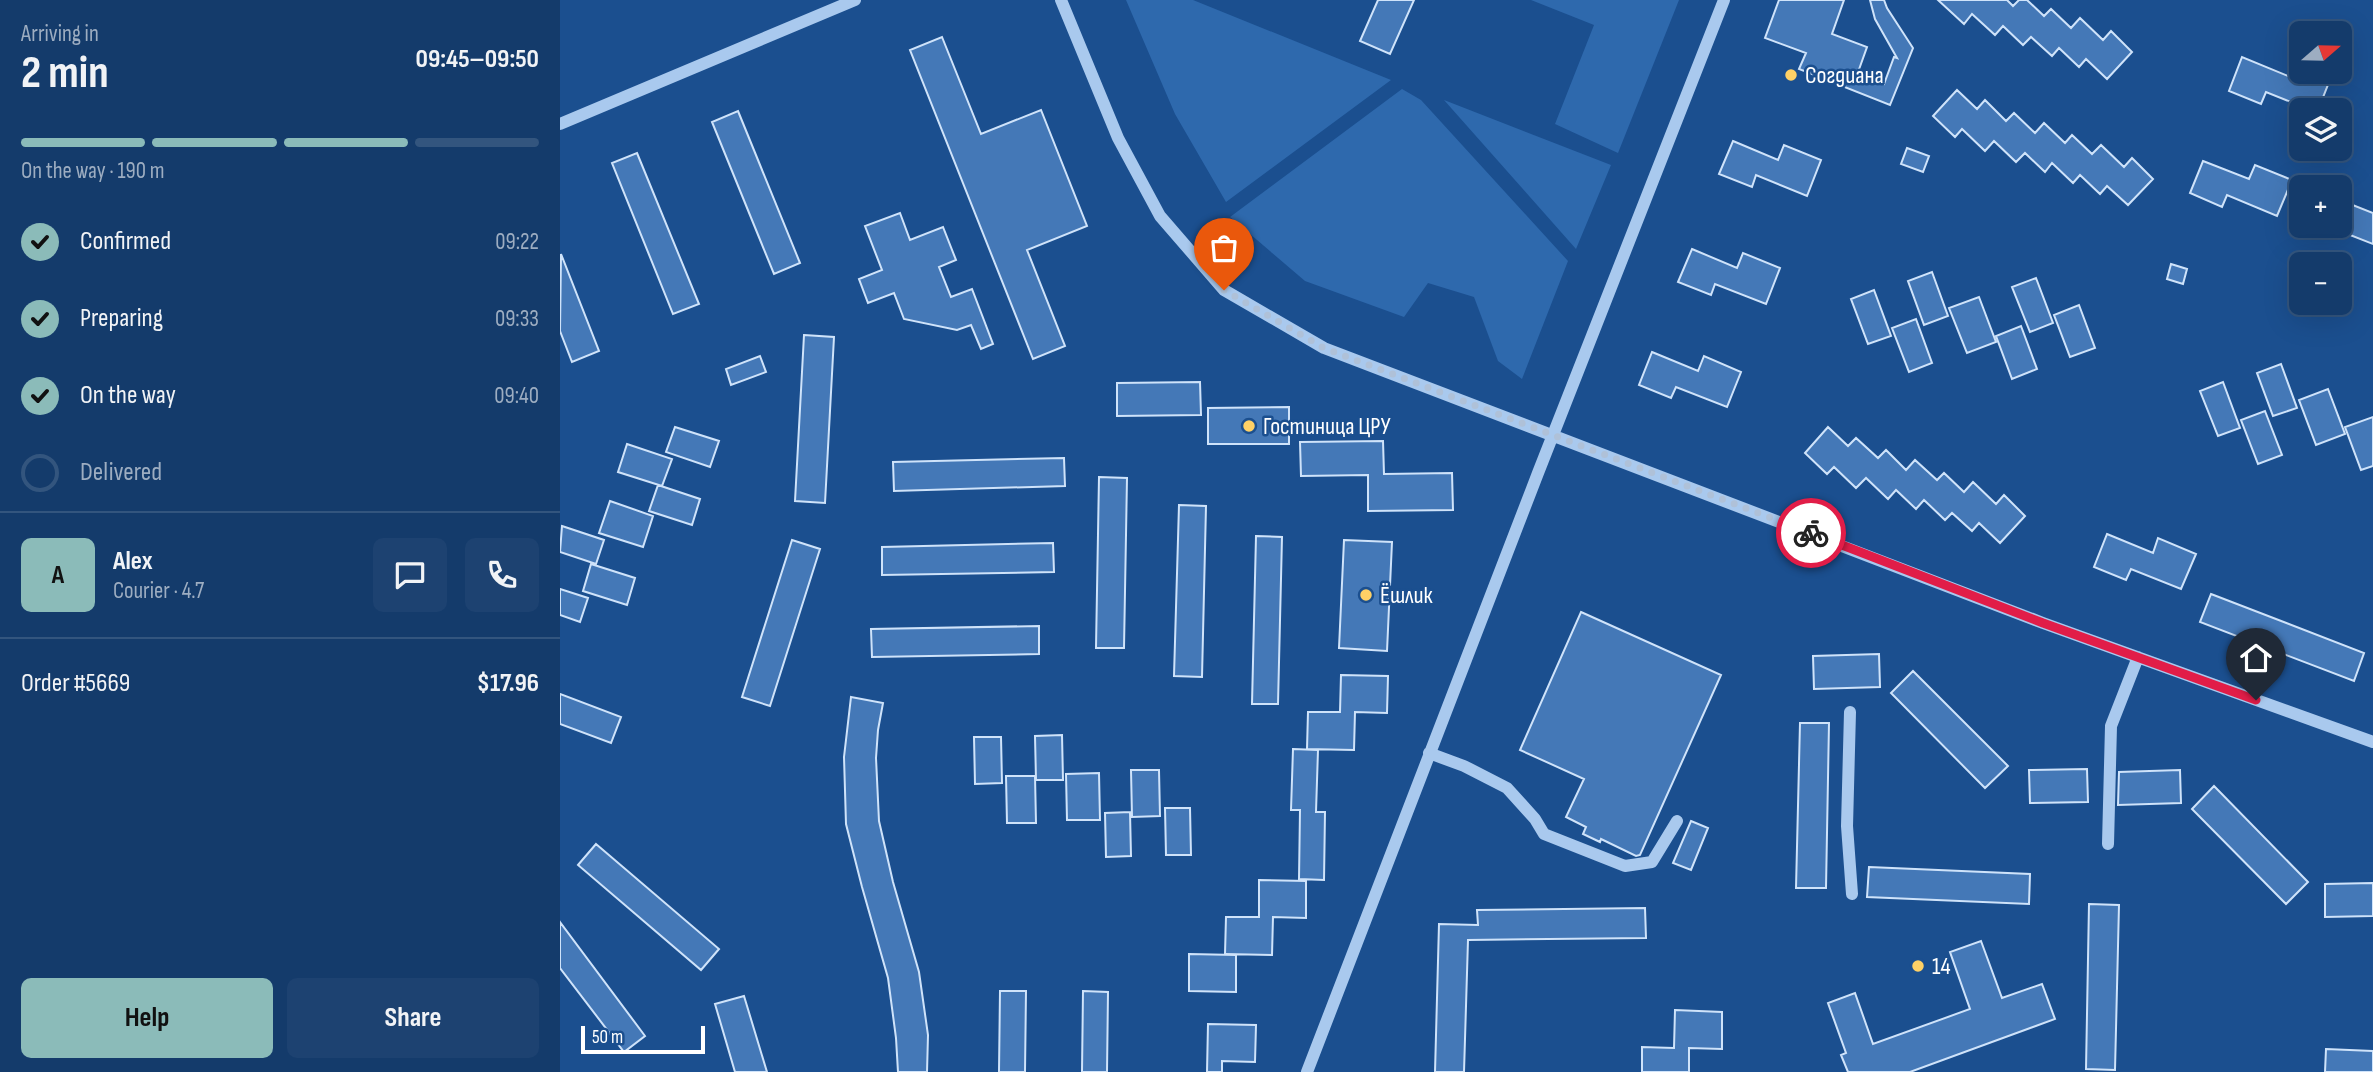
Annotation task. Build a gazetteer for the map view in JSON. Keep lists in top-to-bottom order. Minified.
{"places":["Согдиана","Гостиница ЦРУ","Ёшлик","14"],"scale_bar":"50 m","north":"right","page":{"heading":["2 min","Arriving in","09:45–09:50"],"panel":["Alex","Courier · 4.7","Order #5669","$17.96"],"map_buttons":["+","−"],"bar":"On the way · 190 m","list":[["Confirmed","09:22"],["Preparing","09:33"],["On the way","09:40"],"Delivered"],"round":"A","buttons":["Help","Share"],"scale":"50 m"}}
